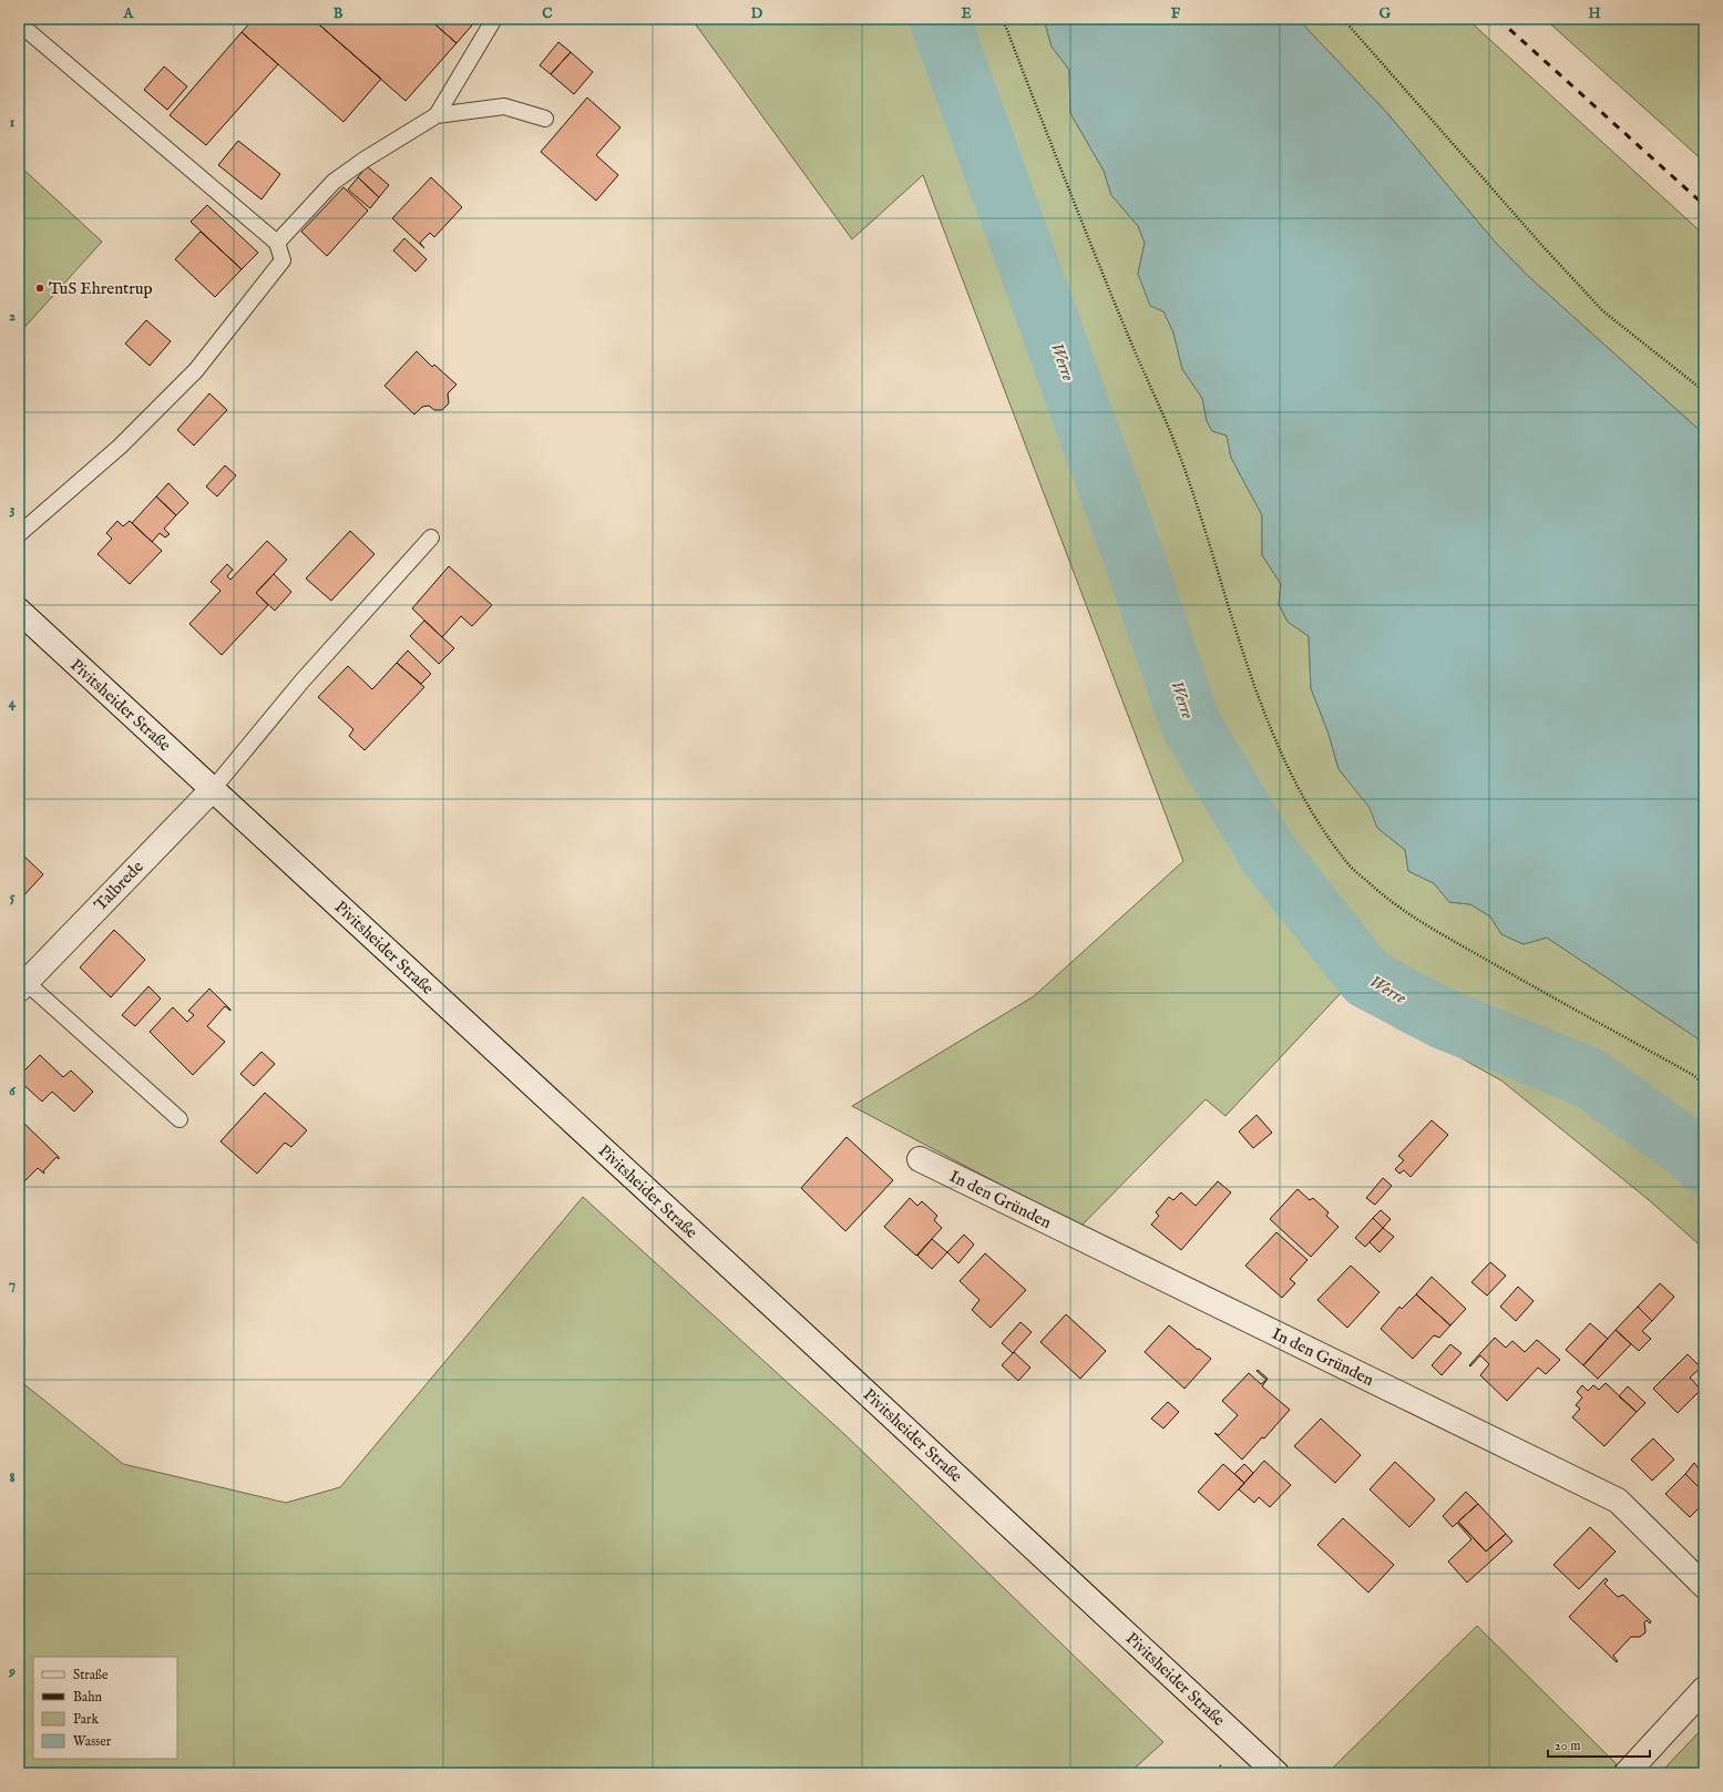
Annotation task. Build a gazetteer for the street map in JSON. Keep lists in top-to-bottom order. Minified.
{"streets":{"main road":["Pivitsheider Straße","Talbrede","In den Gründen"]},"crossings":[["Pivitsheider Straße","Talbrede"]],"water":["Werre"],"places":["TuS Ehrentrup"],"legend":["Straße","Bahn","Park","Wasser"],"scale_bar":"20 m","grid":{"columns":["A","B","C","D","E","F","G","H"],"rows":["1","2","3","4","5","6","7","8","9"]}}
